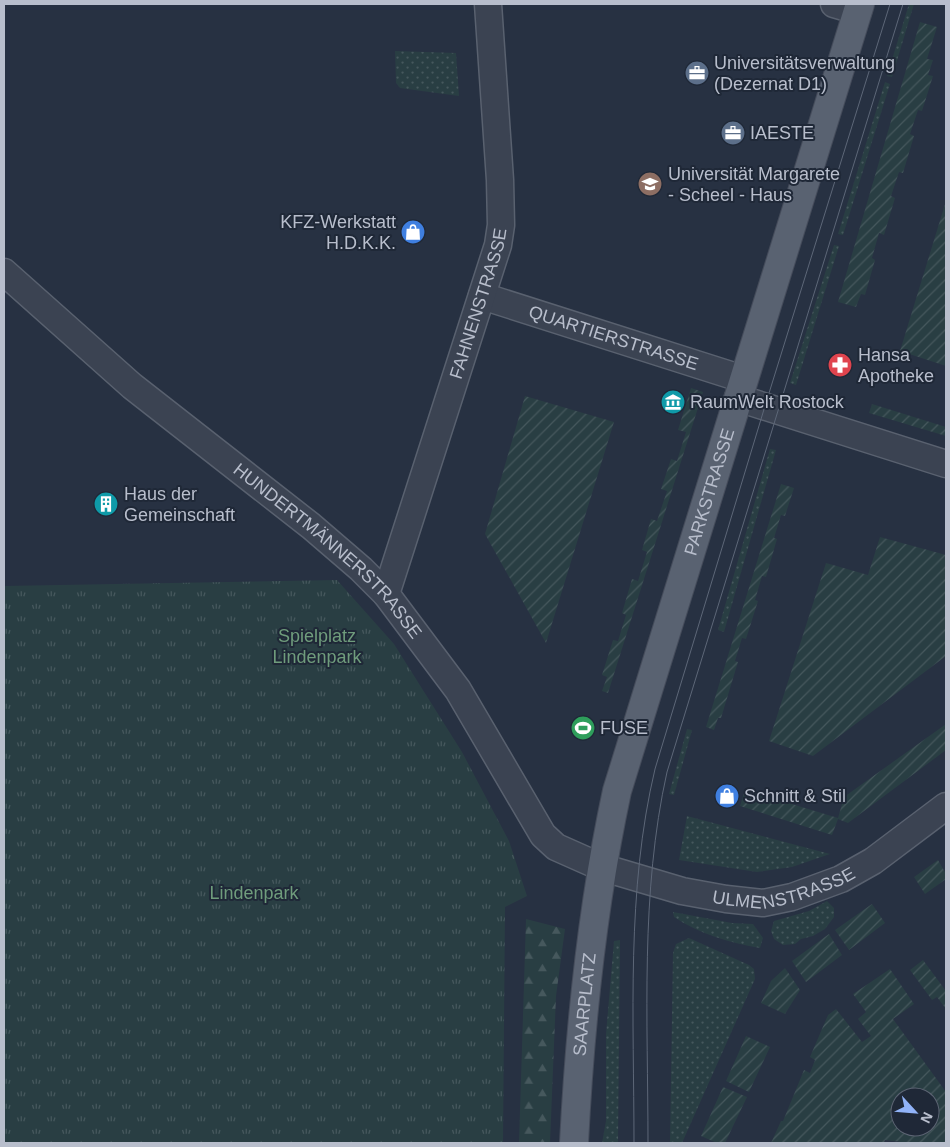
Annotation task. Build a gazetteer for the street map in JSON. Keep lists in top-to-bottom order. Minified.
{"streets":{"main road":["PARKSTRASSE","SAARPLATZ"],"street":["FAHNENSTRASSE","QUARTIERSTRASSE","HUNDERTMÄNNERSTRASSE","ULMENSTRASSE"]},"crossings":[["FAHNENSTRASSE","QUARTIERSTRASSE"],["FAHNENSTRASSE","HUNDERTMÄNNERSTRASSE"],["QUARTIERSTRASSE","PARKSTRASSE"],["PARKSTRASSE","HUNDERTMÄNNERSTRASSE"],["PARKSTRASSE","ULMENSTRASSE"],["PARKSTRASSE","SAARPLATZ"],["HUNDERTMÄNNERSTRASSE","ULMENSTRASSE"],["HUNDERTMÄNNERSTRASSE","SAARPLATZ"],["ULMENSTRASSE","SAARPLATZ"]],"parks":["Spielplatz Lindenpark","Lindenpark"],"places":{"office":["Universitätsverwaltung (Dezernat D1)","IAESTE"],"school or university":["Universität Margarete - Scheel - Haus"],"shop":["KFZ-Werkstatt H.D.K.K.","Schnitt & Stil"],"pharmacy":["Hansa Apotheke"],"museum":["RaumWelt Rostock"],"building":["Haus der Gemeinschaft"],"sports":["FUSE"]},"north":"bottom right"}
